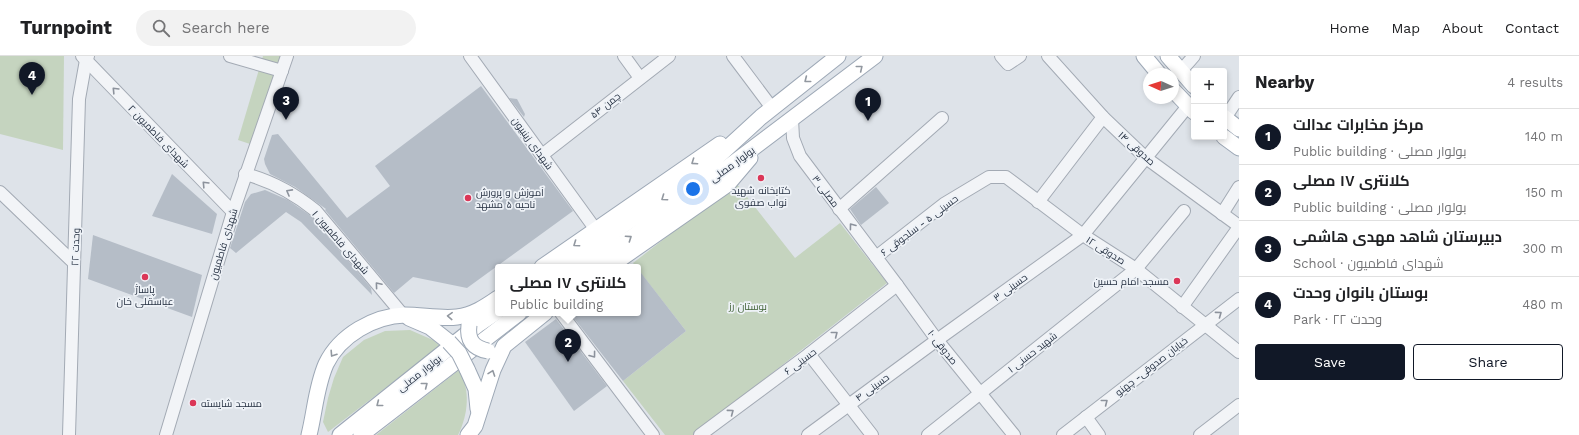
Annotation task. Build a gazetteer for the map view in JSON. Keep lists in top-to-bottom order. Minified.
{"streets":{"main road":["بولوار مصلی"],"street":["چمن ۵۴","شهدای فاطمیون ۲","شهدای زینبیون","صدوقی ۱۴","مصلی ۳","حسینی ۵ - سلجوقی ۶","شهدای فاطمیون ۱","شهدای فاطمیون","وحدت ۲۲","صدوقی ۱۲","حسینی ۳","صدوقی ۱۰","شهید حسنی ۱","حسینی ۶","خیابان صدوقی- چهنو","حسینی ۴"]},"crossings":[["چمن ۵۴","شهدای زینبیون"],["شهدای فاطمیون ۲","شهدای فاطمیون"],["شهدای فاطمیون ۲","وحدت ۲۲"],["صدوقی ۱۴","حسینی ۳"],["بولوار مصلی","مصلی ۳"],["مصلی ۳","حسینی ۵ - سلجوقی ۶"],["مصلی ۳","صدوقی ۱۰"],["حسینی ۵ - سلجوقی ۶","صدوقی ۱۲"],["حسینی ۵ - سلجوقی ۶","صدوقی ۱۰"],["شهدای فاطمیون ۱","شهدای فاطمیون"],["صدوقی ۱۲","حسینی ۳"],["صدوقی ۱۲","شهید حسنی ۱"],["صدوقی ۱۲","خیابان صدوقی- چهنو"],["حسینی ۳","صدوقی ۱۰"],["حسینی ۳","حسینی ۴"],["صدوقی ۱۰","شهید حسنی ۱"],["صدوقی ۱۰","حسینی ۶"],["صدوقی ۱۰","حسینی ۴"]],"one_way":["شهدای فاطمیون ۲","مصلی ۳","شهدای فاطمیون ۱","حسینی ۶"],"parks":["بوستان رز"],"places":["کتابخانه شهید نواب صفوی","آموزش و پرورش ناحیه ۵ مشهد","پاساژ عباسقلی خان","مسجد امام حسین","مسجد شایسته"],"north":"left","page":{"header":"Turnpoint","search":"Search here","nav":["Home","Map","About","Contact"],"heading":["Nearby","4 results"],"pins":["4","3","1","2"],"map_buttons":["+","−"],"list":[{"mark":"1","name":"مرکز مخابرات عدالت","note":"Public building · بولوار مصلی","value":"140 m"},{"mark":"2","name":"کلانتری ۱۷ مصلی","note":"Public building · بولوار مصلی","value":"150 m"},{"mark":"3","name":"دبیرستان شاهد مهدی هاشمی","note":"School · شهدای فاطمیون","value":"300 m"},{"mark":"4","name":"بوستان بانوان وحدت","note":"Park · وحدت ۲۲","value":"480 m"}],"popup":["کلانتری ۱۷ مصلی","Public building"],"buttons":["Save","Share"]}}
